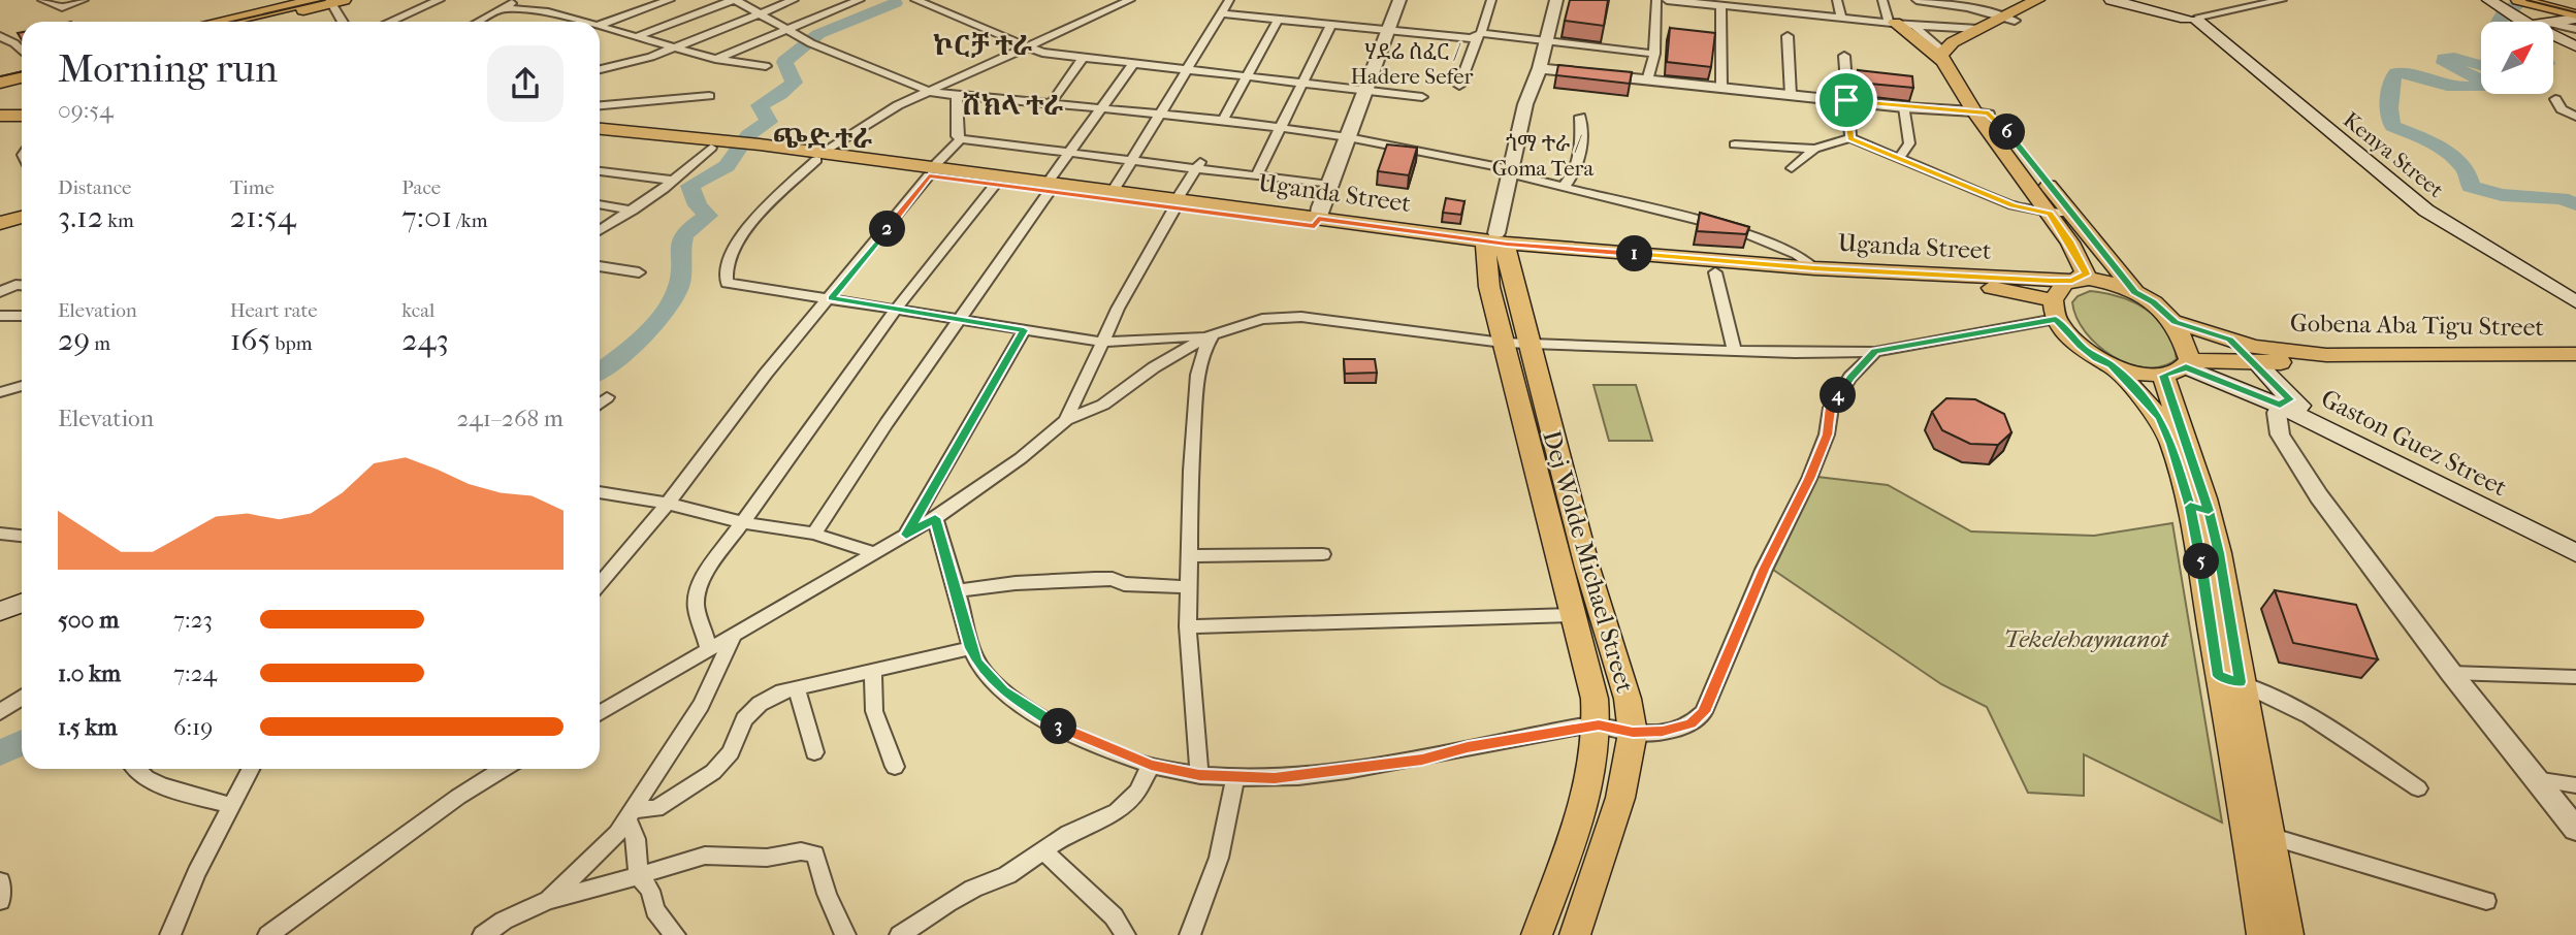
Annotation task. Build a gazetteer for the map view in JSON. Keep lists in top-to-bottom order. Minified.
{"streets":{"main road":["Kenya Street","Uganda Street","Gobena Aba Tigu Street","Gaston Guez Street","Dej Wolde Michael Street"]},"crossings":[["Uganda Street","Dej Wolde Michael Street"],["Gobena Aba Tigu Street","Gaston Guez Street"]],"districts":["ኮርቻ ተራ","ሃደሬ ሰፈር / Hadere Sefer","ሸክላ ተራ","ጭድ ተራ","ጎማ ተራ / Goma Tera"],"parks":["Tekelehaymanot"],"north":"top right","page":{"heading":["Morning run","09:54"],"pins":["6","2","1","4","5","3"],"stats":[["Distance","3.12 km"],["Time","21:54"],["Pace","7:01 /km"],["Elevation","29 m"],["Heart rate","165 bpm"],["kcal","243"]],"chart":["Elevation","241–268 m"],"list":[{"name":"500 m","note":"7:23"},{"name":"1.0 km","note":"7:24"},{"name":"1.5 km","note":"6:19"}]}}
